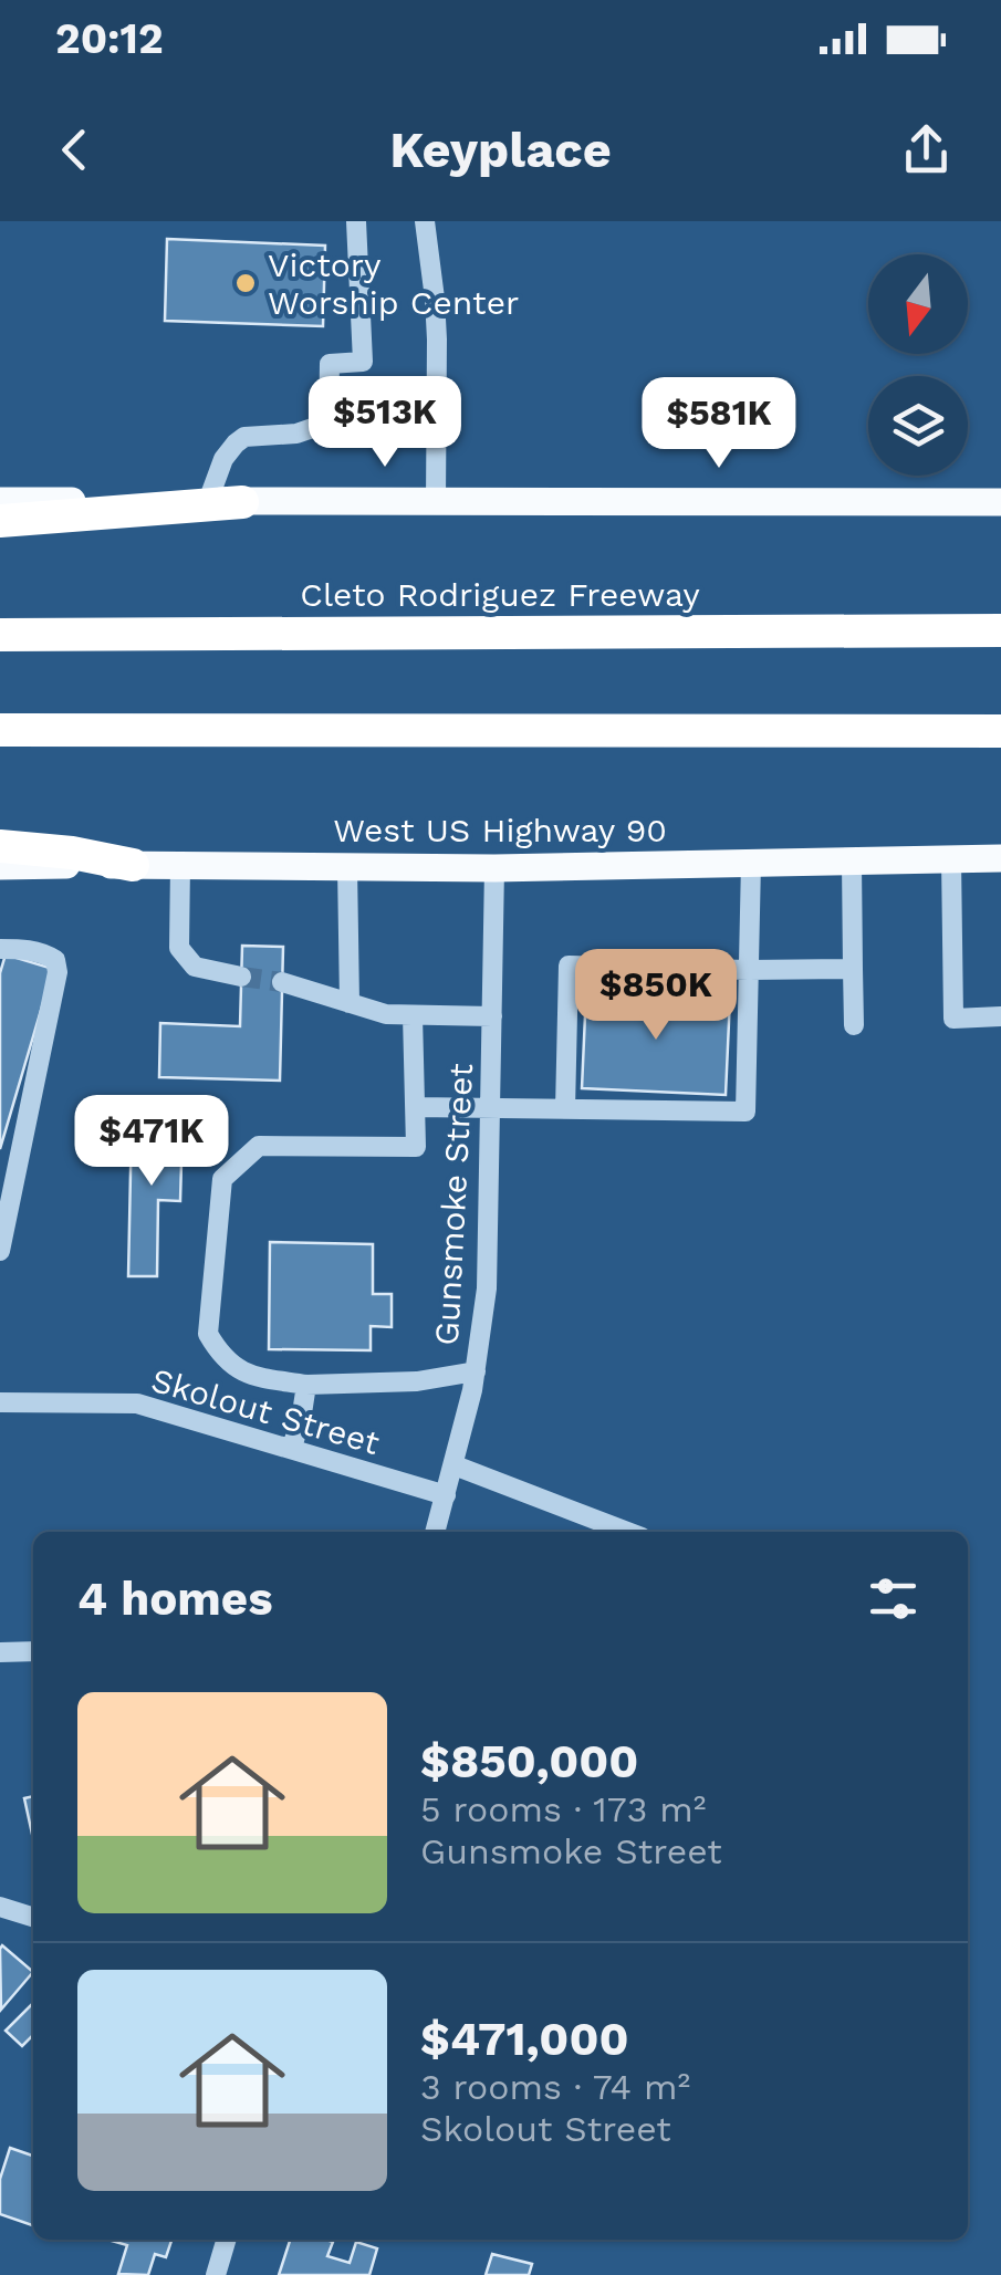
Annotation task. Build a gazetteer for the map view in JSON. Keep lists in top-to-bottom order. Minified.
{"streets":{"highway":["Cleto Rodriguez Freeway"],"main road":["West US Highway 90"],"street":["Gunsmoke Street","Skolout Street"]},"crossings":[["West US Highway 90","Gunsmoke Street"],["Gunsmoke Street","Skolout Street"]],"places":["Victory Worship Center"],"north":"bottom","page":{"status":"20:12","header":"Keyplace","price":["$513K","$581K","$850K","$471K"],"heading":"4 homes","list":[{"name":"$850,000","note":"5 rooms · 173 m² · Gunsmoke Street"},{"name":"$471,000","note":"3 rooms · 74 m² · Skolout Street"}]}}
